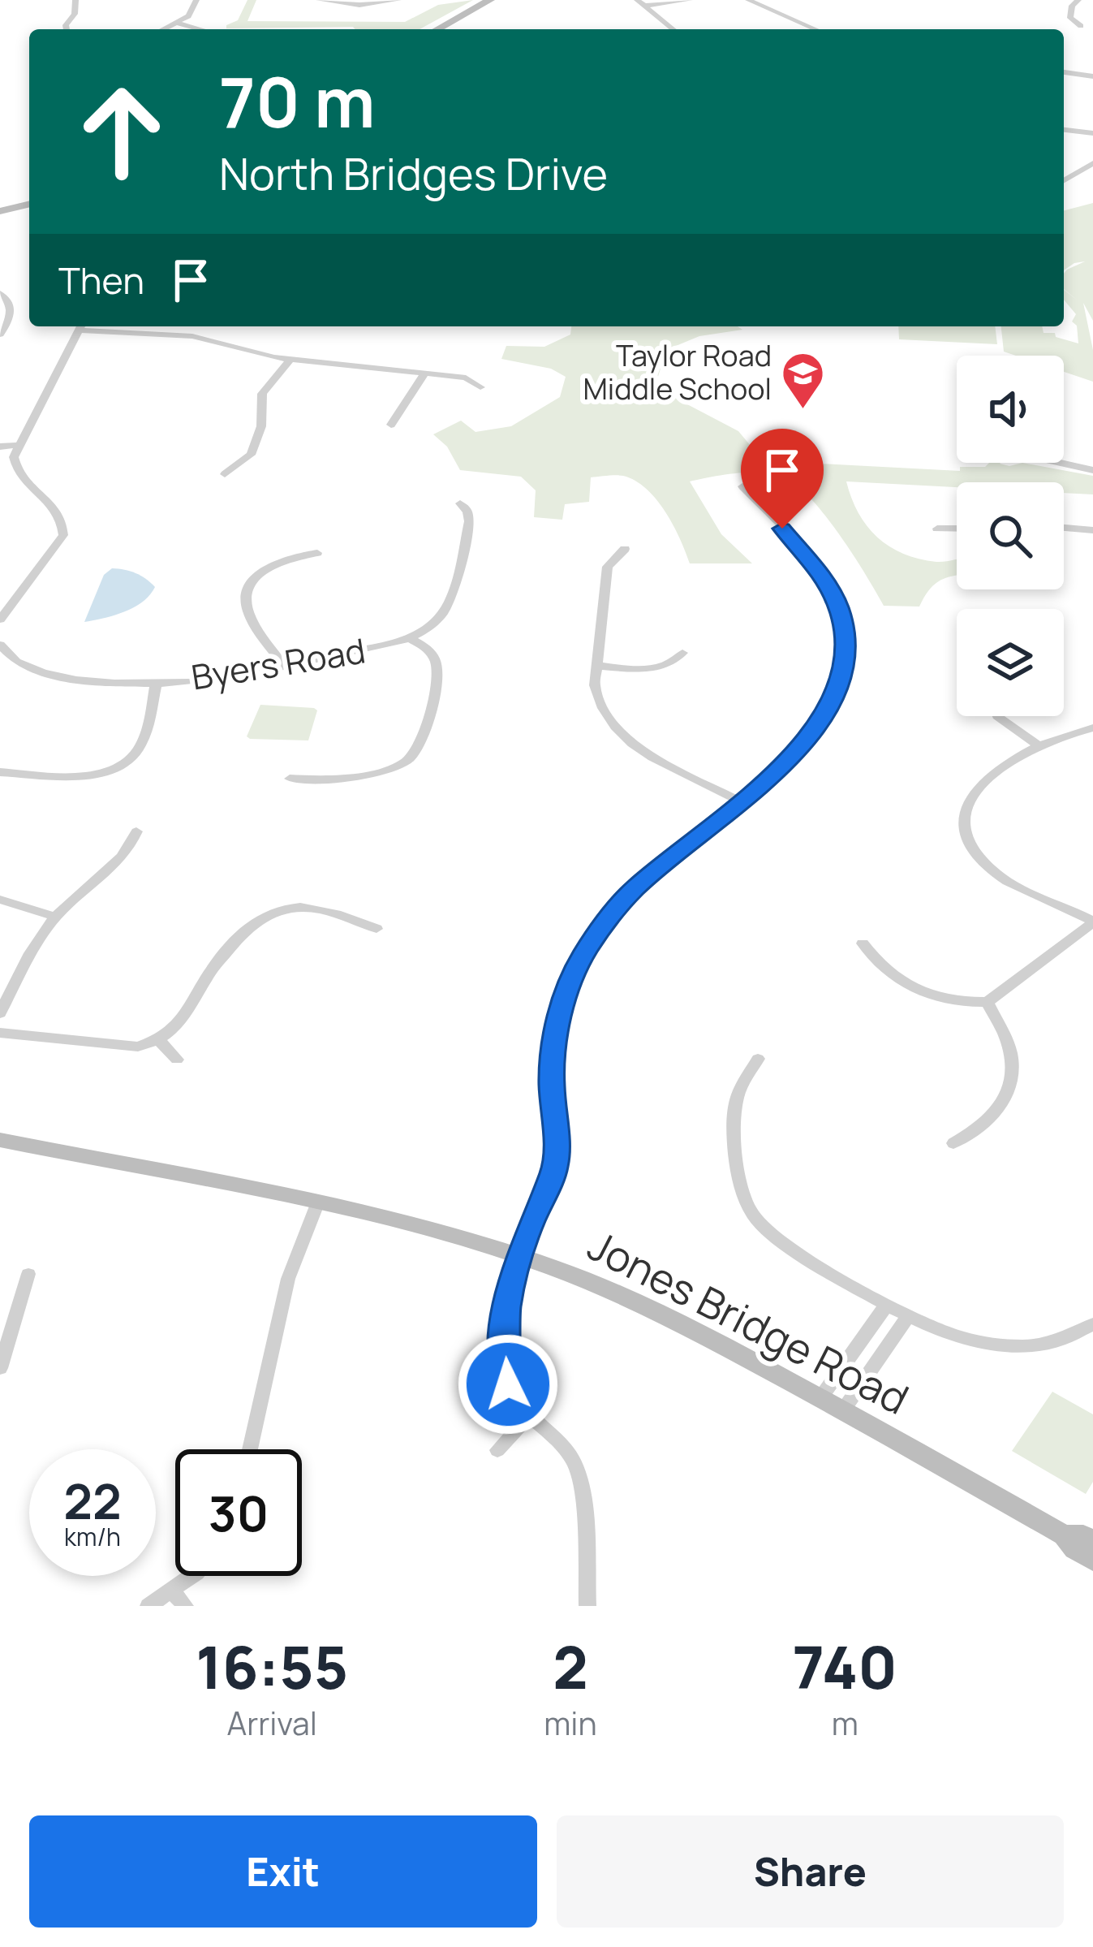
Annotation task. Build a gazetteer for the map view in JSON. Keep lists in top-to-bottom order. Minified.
{"streets":{"main road":["Jones Bridge Road"],"street":["Byers Road"]},"places":{"school or university":["Taylor Road Middle School"]},"page":{"turn":["70 m","North Bridges Drive"],"then":"Then","speed":"22 km/h","limit":"30","eta":["16:55","Arrival","2","min","740","m"],"buttons":["Exit","Share"]}}
